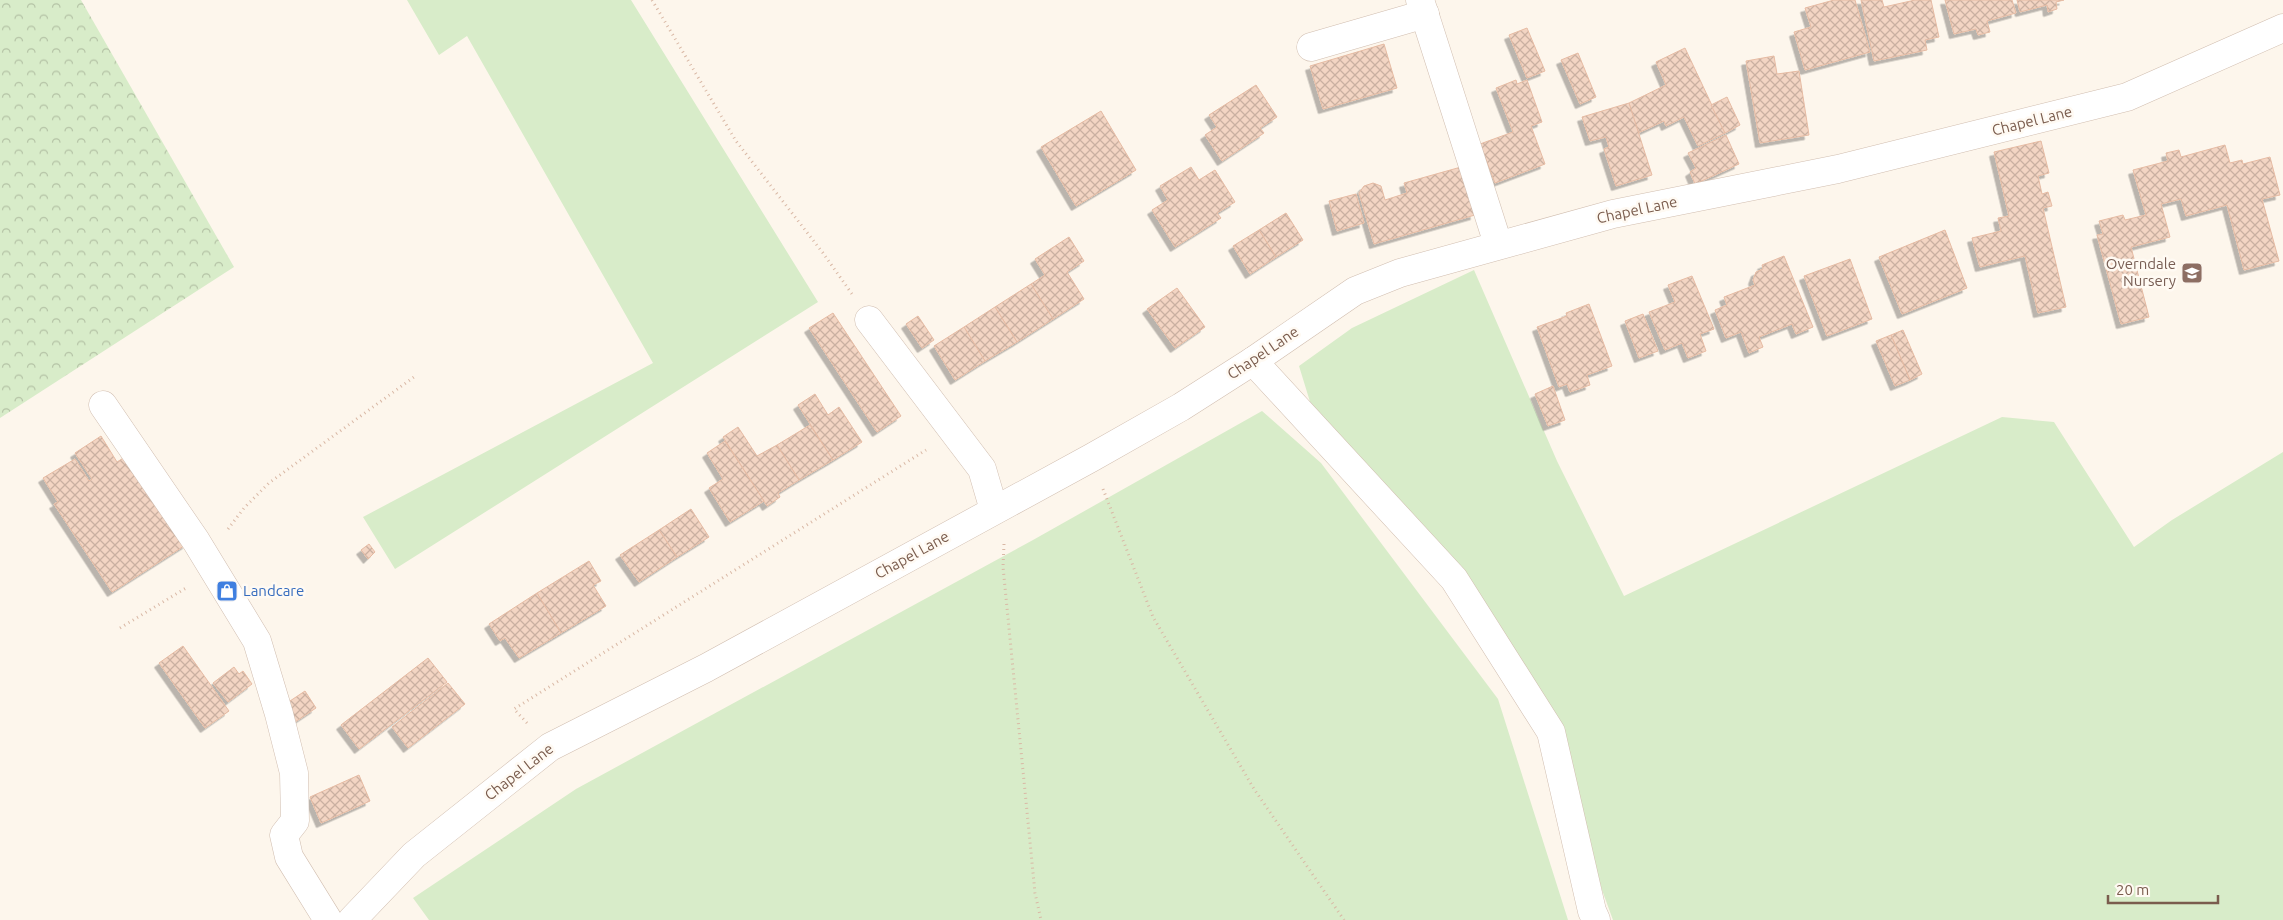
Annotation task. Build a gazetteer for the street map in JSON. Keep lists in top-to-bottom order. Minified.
{"streets":{"street":["Chapel Lane"]},"places":{"school or university":["Overndale Nursery"],"shop":["Landcare"]},"scale_bar":"20 m"}
